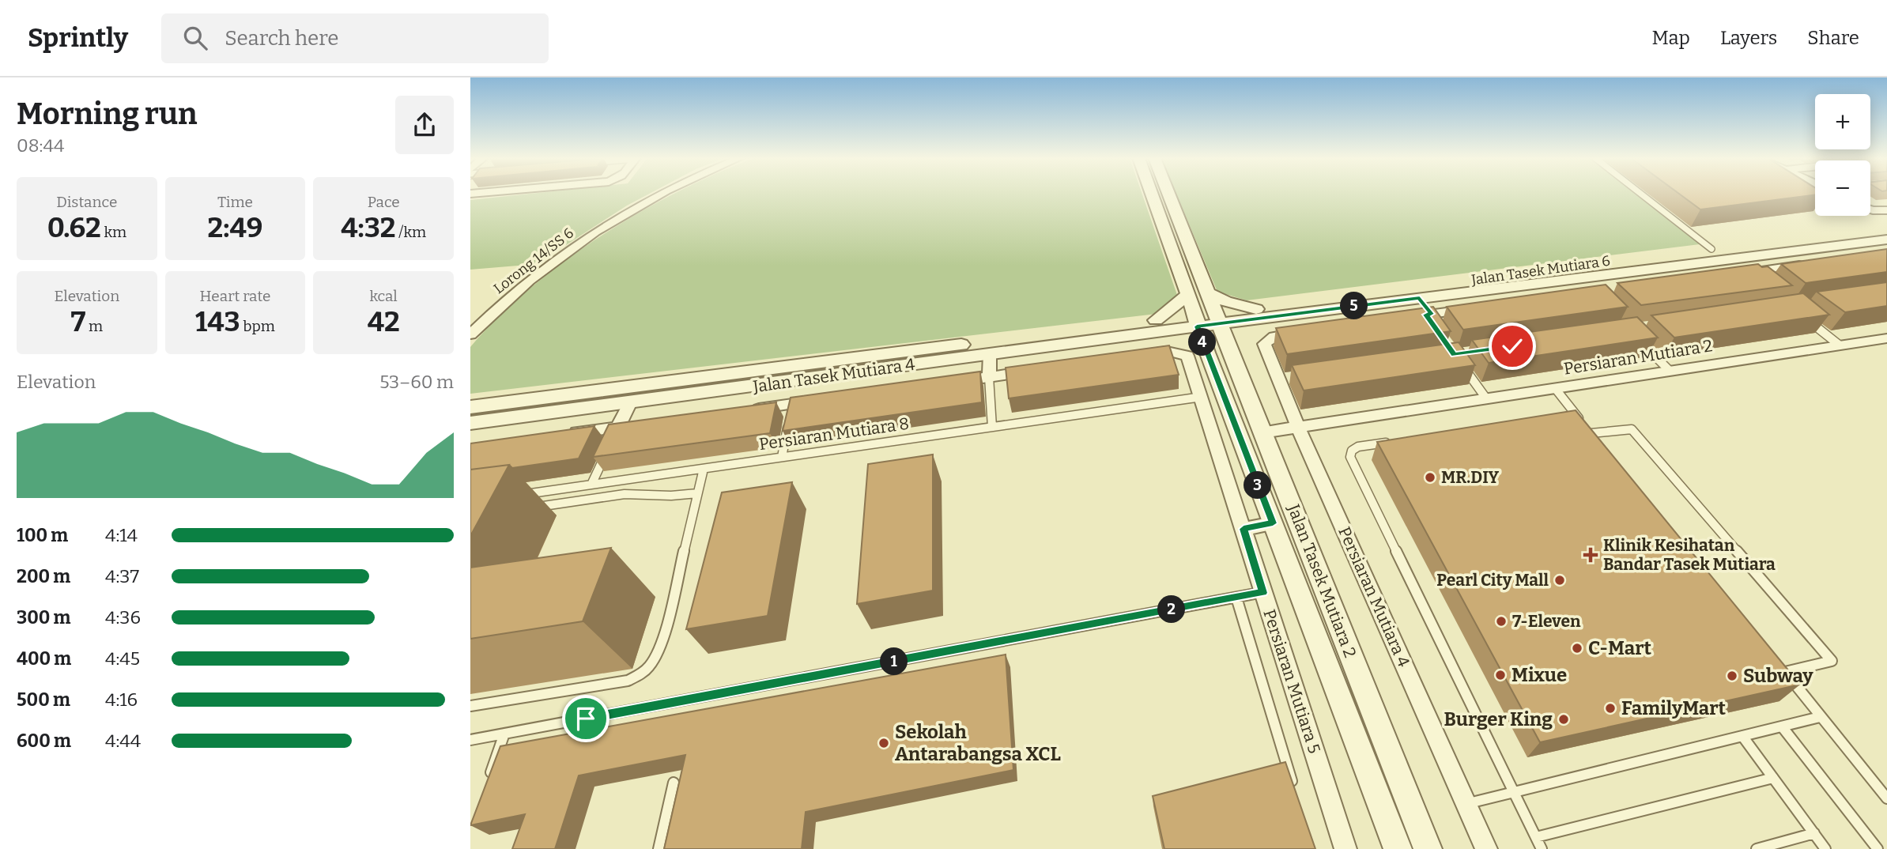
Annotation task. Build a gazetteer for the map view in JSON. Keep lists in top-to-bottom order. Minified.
{"streets":{"street":["Lorong 14/SS 6","Jalan Tasek Mutiara 6","Persiaran Mutiara 2","Jalan Tasek Mutiara 4","Jalan Tasek Mutiara 2","Persiaran Mutiara 4","Persiaran Mutiara 5"],"lane":["Persiaran Mutiara 8"]},"crossings":[["Jalan Tasek Mutiara 6","Jalan Tasek Mutiara 4"],["Jalan Tasek Mutiara 6","Jalan Tasek Mutiara 2"],["Persiaran Mutiara 2","Jalan Tasek Mutiara 2"],["Persiaran Mutiara 2","Persiaran Mutiara 4"],["Jalan Tasek Mutiara 4","Jalan Tasek Mutiara 2"],["Persiaran Mutiara 8","Persiaran Mutiara 5"],["Jalan Tasek Mutiara 2","Persiaran Mutiara 5"]],"places":{"other":["MR.DIY","Pearl City Mall","7-Eleven","C-Mart","Mixue","Subway","FamilyMart","Burger King","Sekolah Antarabangsa XCL"],"health":["Klinik Kesihatan Bandar Tasek Mutiara"]},"page":{"header":"Sprintly","search":"Search here","nav":["Map","Layers","Share"],"heading":["Morning run","08:44"],"map_buttons":["+","−"],"stats":[["Distance","0.62 km"],["Time","2:49"],["Pace","4:32 /km"],["Elevation","7 m"],["Heart rate","143 bpm"],["kcal","42"]],"pins":["5","4","3","2","1"],"chart":["Elevation","53–60 m"],"list":[{"name":"100 m","note":"4:14"},{"name":"200 m","note":"4:37"},{"name":"300 m","note":"4:36"},{"name":"400 m","note":"4:45"},{"name":"500 m","note":"4:16"},{"name":"600 m","note":"4:44"}]}}
